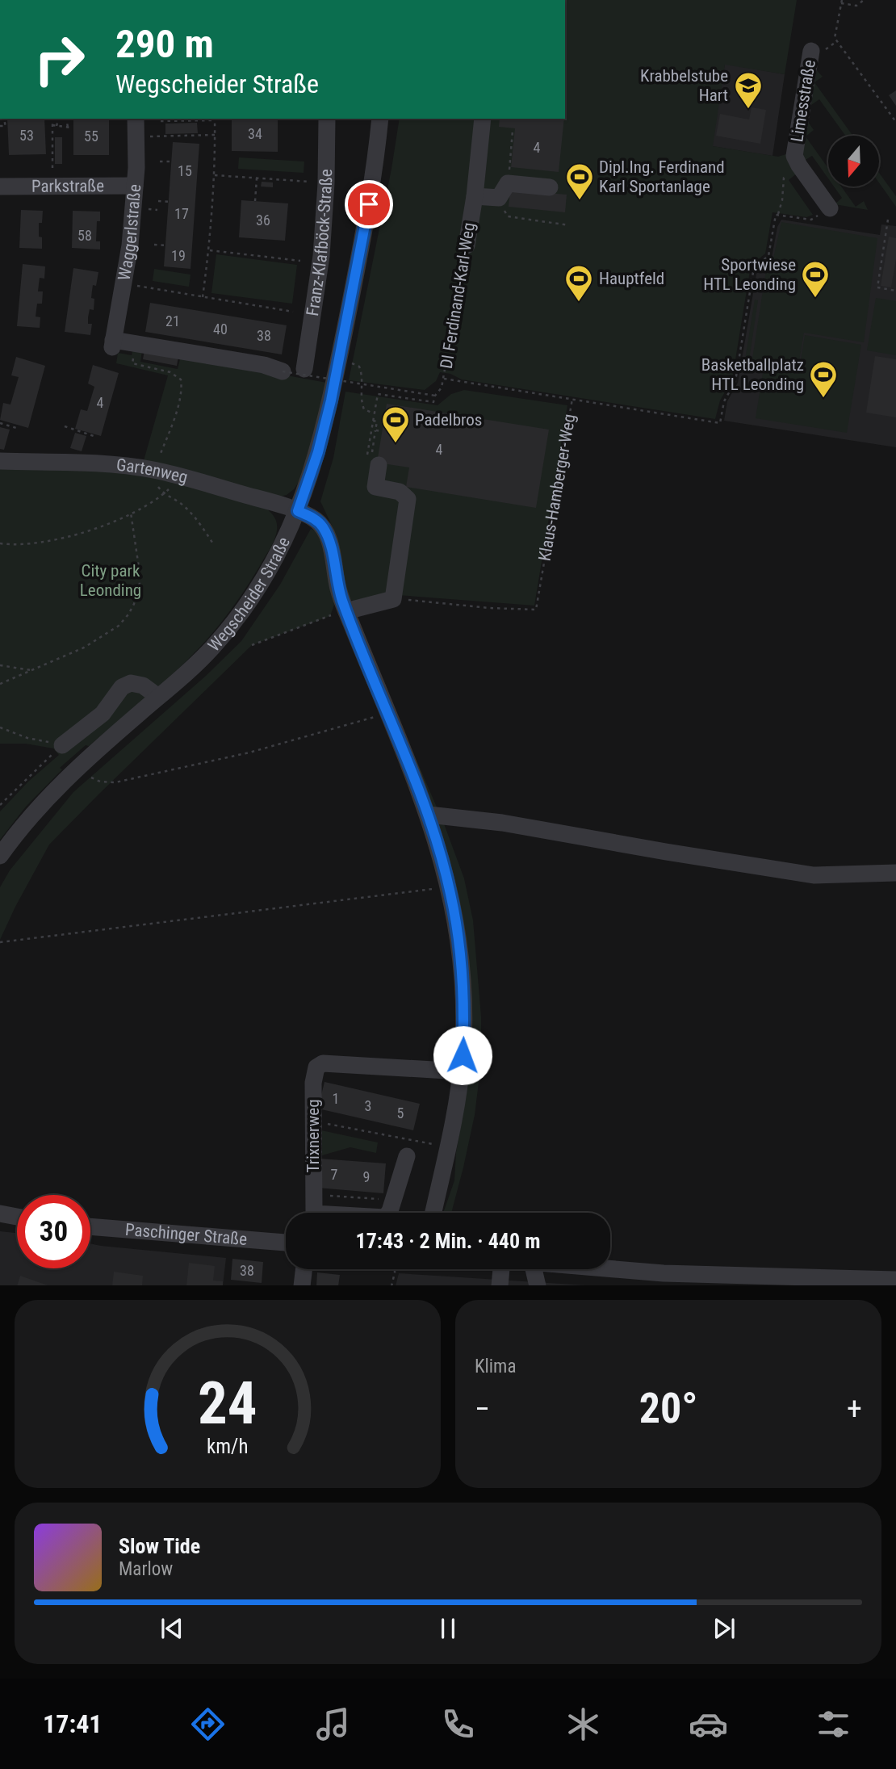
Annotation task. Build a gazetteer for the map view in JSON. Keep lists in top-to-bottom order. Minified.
{"streets":{"street":["Limesstraße","Parkstraße","Waggerlstraße","Franz-Klafböck-Straße","DI Ferdinand-Karl-Weg","Gartenweg","Wegscheider Straße","Trixnerweg","Paschinger Straße"],"path":["Klaus-Hamberger-Weg"]},"crossings":[["Parkstraße","Waggerlstraße"],["DI Ferdinand-Karl-Weg","Klaus-Hamberger-Weg"],["Gartenweg","Wegscheider Straße"]],"parks":["City park Leonding"],"places":{"school or university":["Krabbelstube Hart"],"sports":["Dipl.Ing. Ferdinand Karl Sportanlage","Sportwiese HTL Leonding","Hauptfeld","Basketballplatz HTL Leonding","Padelbros"]},"house_numbers":["34","53","55","4","15","17","36","58","19","21","40","38","4","4","1","3","5","7","9","38"],"north":"bottom","page":{"turn":["290 m","Wegscheider Straße"],"limit":"30","trip":"17:43 · 2 Min. · 440 m","tile":"Klima","heat":["−","20°","+"],"song":["Slow Tide","Marlow"],"tabs":"17:41","gauge":["24","km/h"]}}
